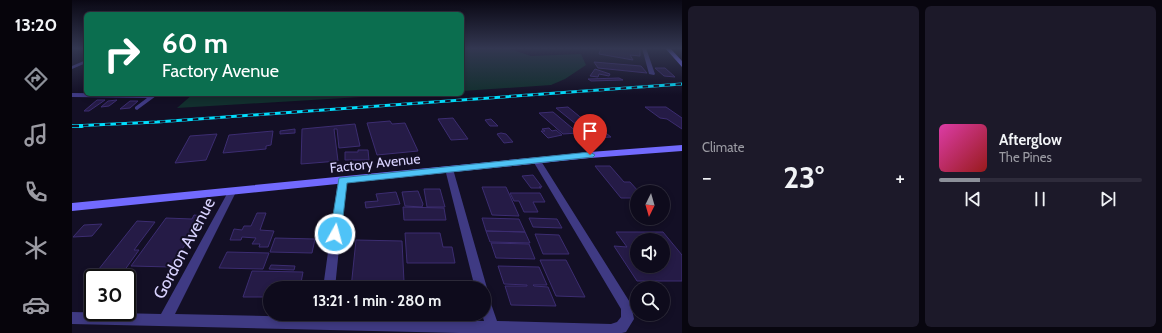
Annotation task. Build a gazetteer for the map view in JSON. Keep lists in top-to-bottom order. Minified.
{"streets":{"street":["Factory Avenue","Gordon Avenue"]},"crossings":[["Factory Avenue","Gordon Avenue"]],"north":"bottom","page":{"tabs":"13:20","tile":"Climate","turn":["60 m","Factory Avenue"],"song":["Afterglow","The Pines"],"heat":["−","23°","+"],"limit":"30","trip":"13:21 · 1 min · 280 m"}}
